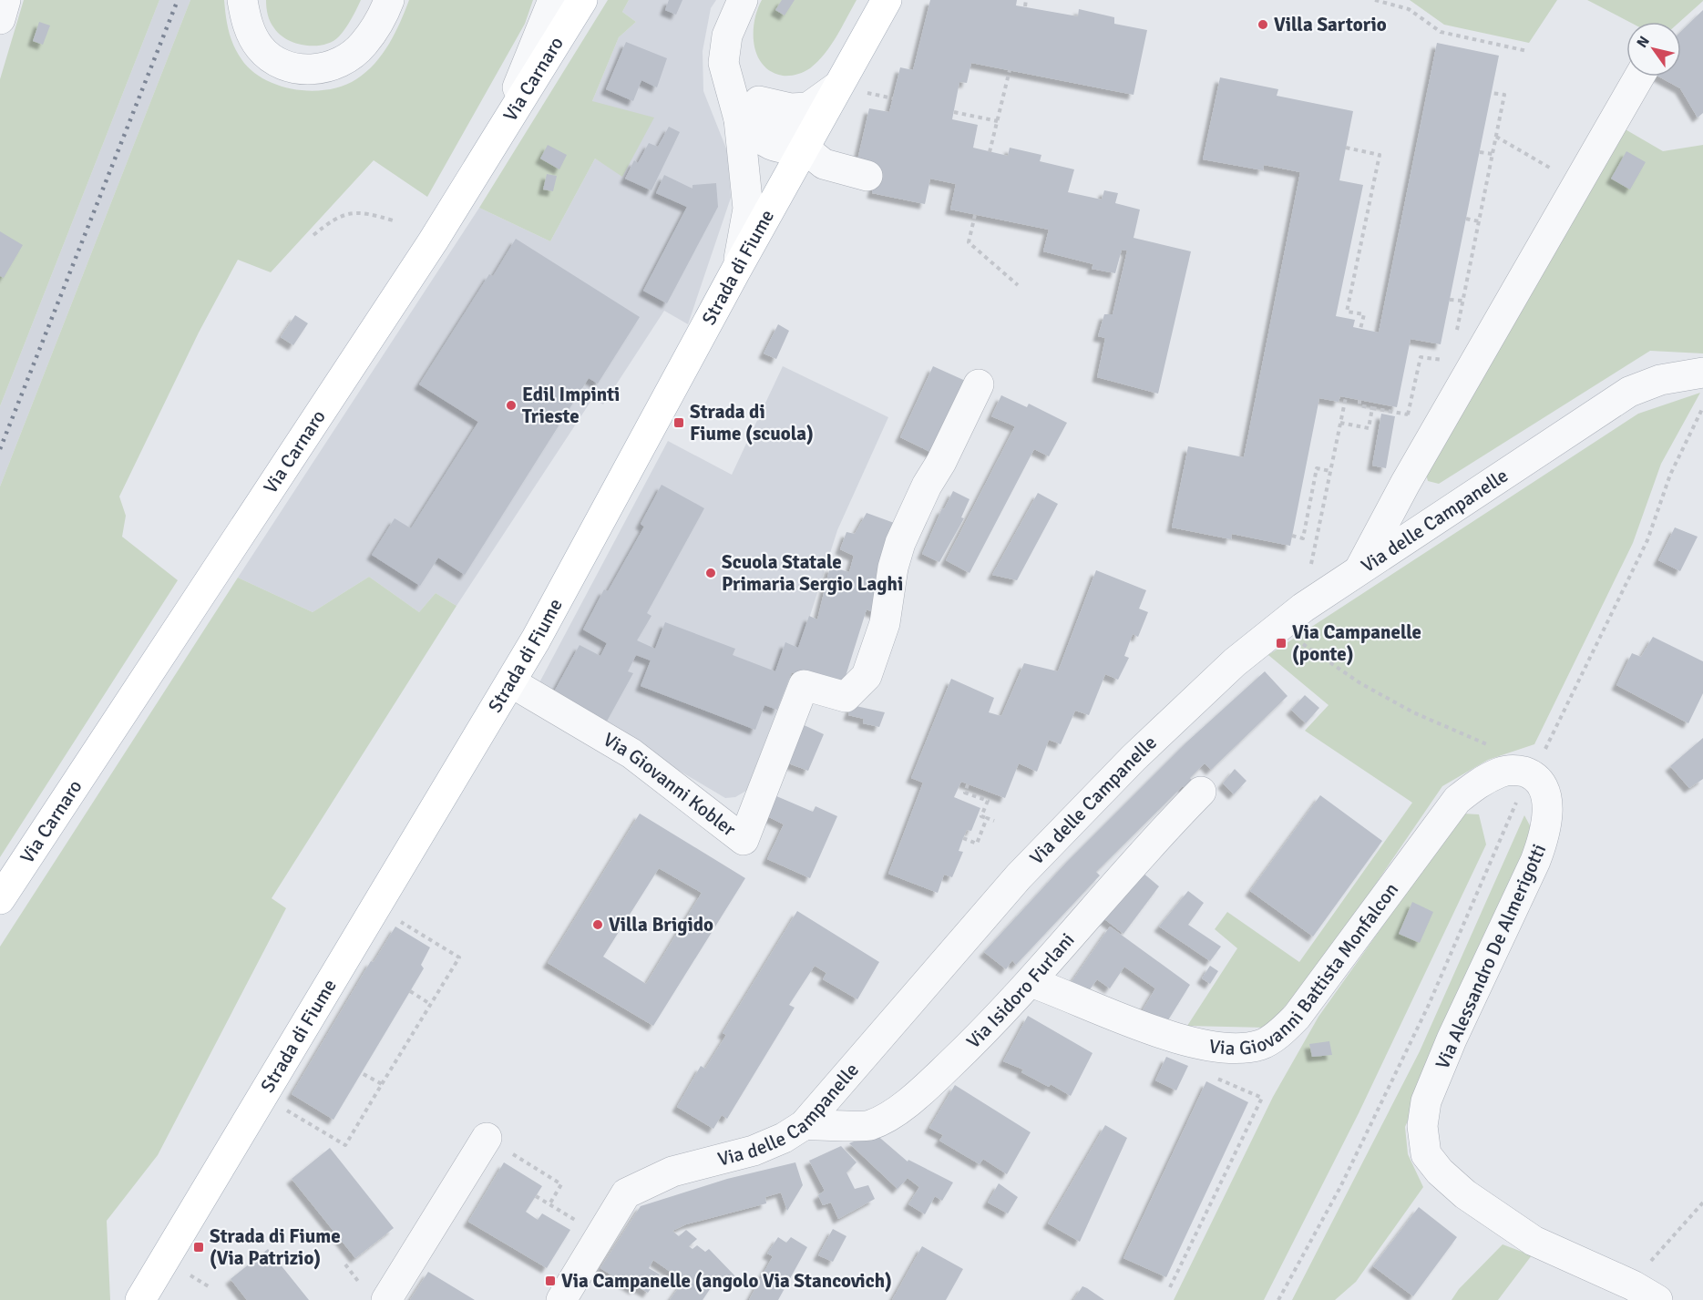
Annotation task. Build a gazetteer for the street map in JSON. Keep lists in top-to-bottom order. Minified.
{"streets":{"main road":["Via Carnaro","Strada di Fiume"],"street":["Via delle Campanelle","Via Giovanni Kobler","Via Alessandro De Almerigotti","Via Giovanni Battista Monfalcon","Via Isidoro Furlani"]},"crossings":[["Strada di Fiume","Via Giovanni Kobler"],["Via delle Campanelle","Via Isidoro Furlani"],["Via Alessandro De Almerigotti","Via Giovanni Battista Monfalcon"],["Via Giovanni Battista Monfalcon","Via Isidoro Furlani"]],"places":{"other":["Villa Sartorio","Edil Impinti Trieste","Scuola Statale Primaria Sergio Laghi","Villa Brigido"],"transit":["Strada di Fiume (scuola)","Via Campanelle (ponte)","Strada di Fiume (Via Patrizio)","Via Campanelle (angolo Via Stancovich)"]},"north":"top left"}
